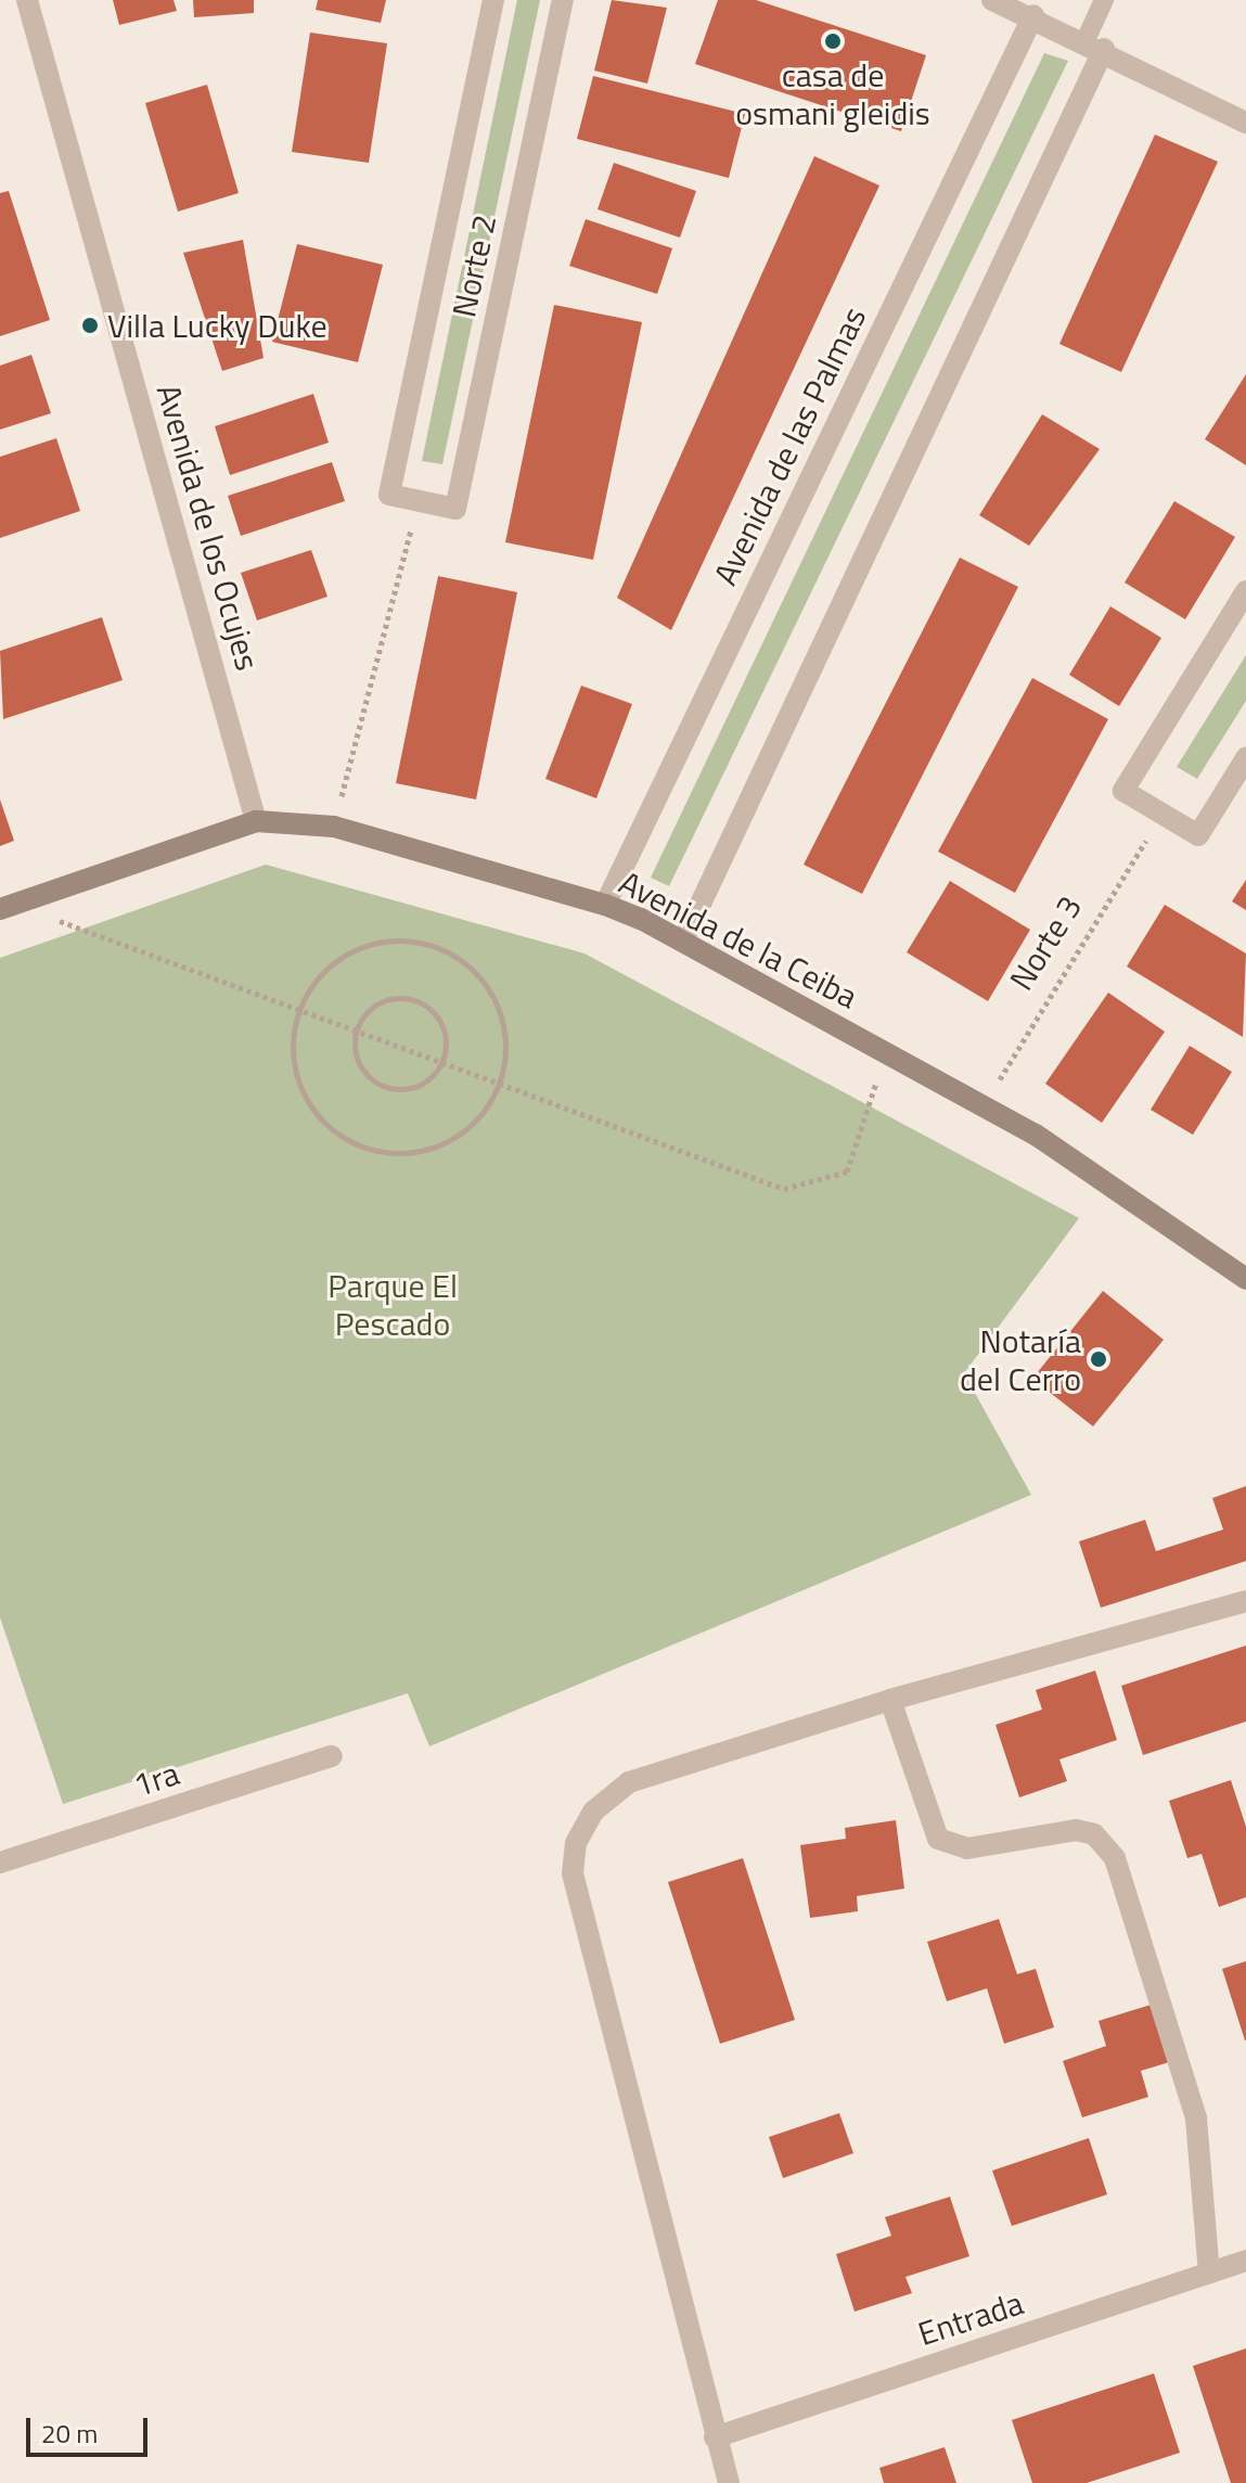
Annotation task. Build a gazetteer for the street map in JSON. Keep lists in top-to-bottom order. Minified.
{"streets":{"street":["Norte 2","Avenida de las Palmas","Avenida de los Ocujes","Avenida de la Ceiba","1ra","Entrada"],"path":["Norte 3"]},"crossings":[["Avenida de las Palmas","Avenida de la Ceiba"],["Avenida de los Ocujes","Avenida de la Ceiba"],["Avenida de la Ceiba","Norte 3"]],"parks":["Parque El Pescado"],"places":["casa de osmani gleidis","Villa Lucky Duke","Notaría del Cerro"],"scale_bar":"20 m"}
